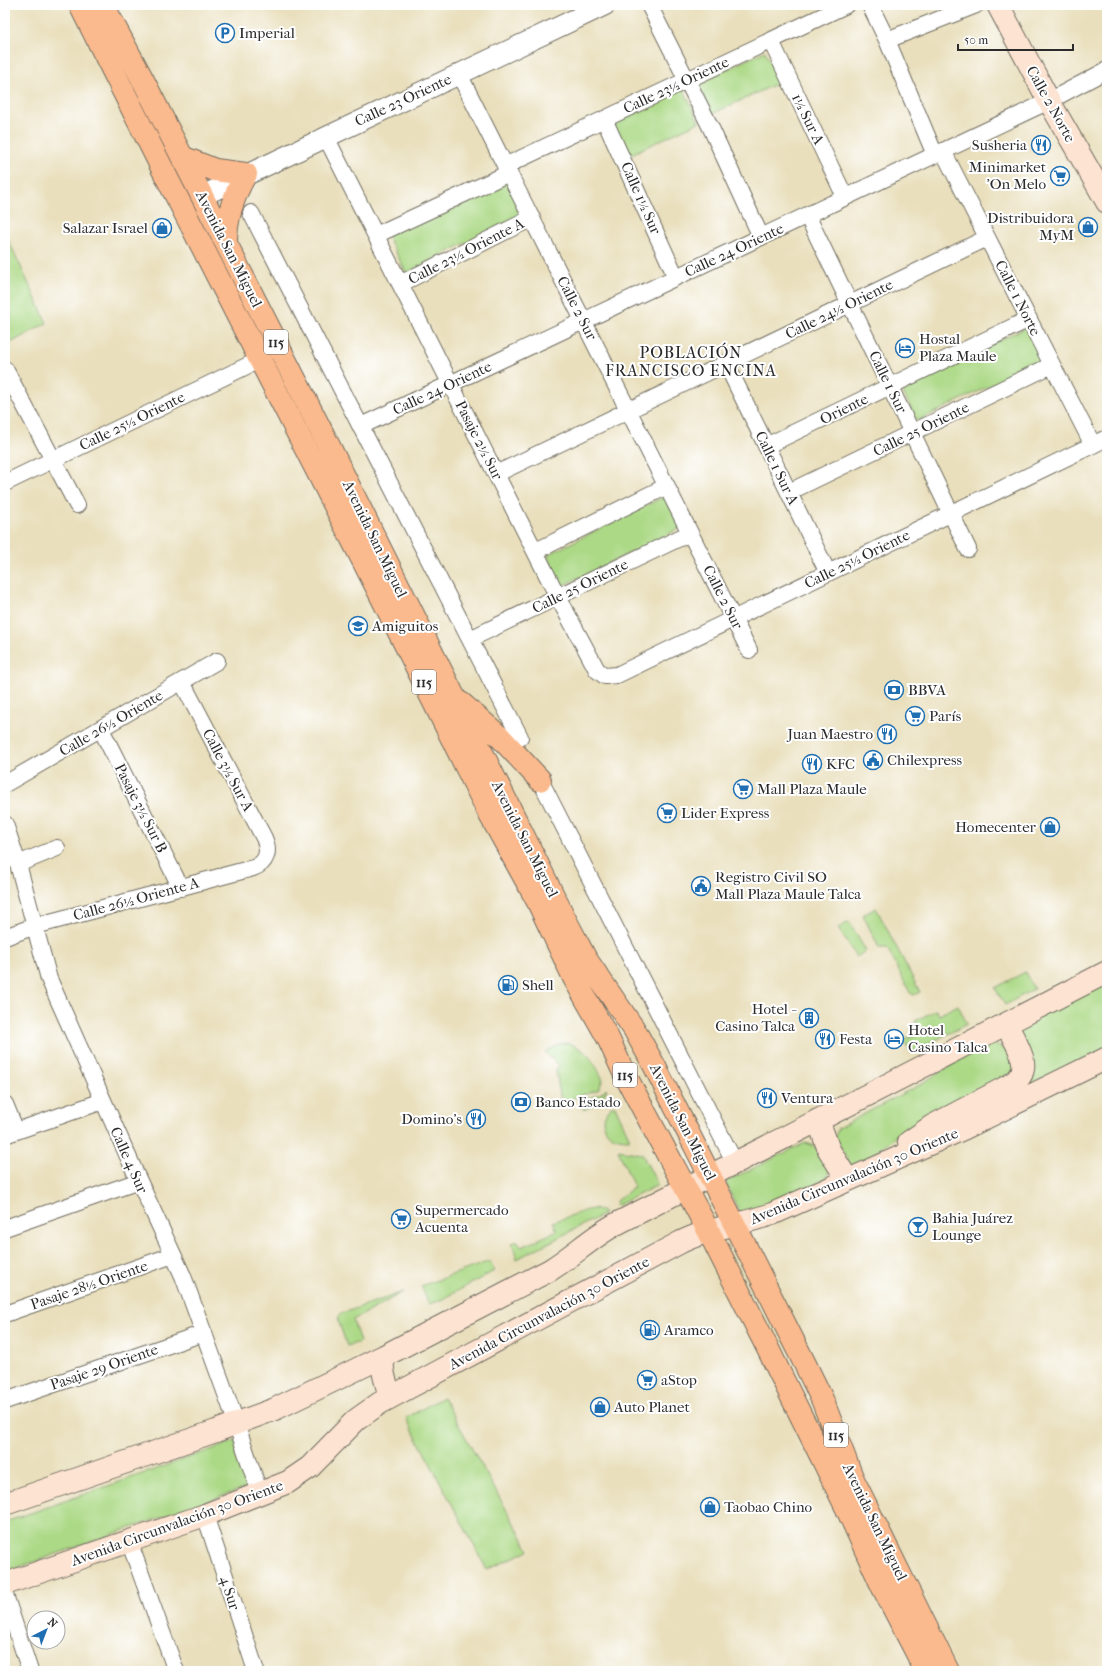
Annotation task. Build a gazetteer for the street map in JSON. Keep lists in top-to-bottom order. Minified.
{"streets":{"highway":["Avenida San Miguel","115"],"main road":["Calle 2 Norte","Avenida Circunvalación 30 Oriente"],"street":["Calle 23½ Oriente","Calle 23 Oriente","1½ Sur A","Calle 1½ Sur","Calle 24 Oriente","Calle 23½ Oriente A","Calle 1 Norte","Calle 2 Sur","Calle 24½ Oriente","Calle 1 Sur","Oriente","Calle 25½ Oriente","Calle 25 Oriente","Pasaje 2½ Sur","Calle 1 Sur A","Calle 26½ Oriente","Calle 3½ Sur A","Pasaje 3½ Sur B","Calle 26½ Oriente A","Calle 4 Sur","Pasaje 28½ Oriente","Pasaje 29 Oriente","4 Sur"]},"crossings":[["Calle 23½ Oriente","1½ Sur A"],["Calle 23½ Oriente","Calle 1½ Sur"],["Calle 23½ Oriente","Calle 2 Sur"],["Calle 23 Oriente","Avenida San Miguel"],["Calle 23 Oriente","Calle 2 Sur"],["Calle 23 Oriente","Pasaje 2½ Sur"],["Calle 2 Norte","Calle 24 Oriente"],["1½ Sur A","Calle 24 Oriente"],["Calle 1½ Sur","Calle 24 Oriente"],["Avenida San Miguel","Calle 25½ Oriente"],["Avenida San Miguel","Avenida Circunvalación 30 Oriente"],["Calle 24 Oriente","Calle 1 Norte"],["Calle 24 Oriente","Calle 2 Sur"],["Calle 24 Oriente","Calle 1 Sur"],["Calle 24 Oriente","Pasaje 2½ Sur"],["Calle 23½ Oriente A","Calle 2 Sur"],["Calle 23½ Oriente A","Pasaje 2½ Sur"],["Calle 1 Norte","Calle 24½ Oriente"],["Calle 1 Norte","Oriente"],["Calle 1 Norte","Calle 25½ Oriente"],["Calle 1 Norte","Calle 25 Oriente"],["Calle 2 Sur","Calle 24½ Oriente"],["Calle 2 Sur","Calle 25½ Oriente"],["Calle 2 Sur","Calle 25 Oriente"],["Calle 24½ Oriente","Calle 1 Sur"],["Calle 24½ Oriente","Pasaje 2½ Sur"],["Calle 24½ Oriente","Calle 1 Sur A"],["Calle 1 Sur","Oriente"],["Calle 1 Sur","Calle 25½ Oriente"],["Calle 1 Sur","Calle 25 Oriente"],["Oriente","Calle 1 Sur A"],["Calle 25½ Oriente","Pasaje 2½ Sur"],["Calle 25½ Oriente","Calle 1 Sur A"],["Calle 25 Oriente","Pasaje 2½ Sur"],["Calle 25 Oriente","Calle 1 Sur A"],["Calle 26½ Oriente","Calle 3½ Sur A"],["Calle 26½ Oriente","Pasaje 3½ Sur B"],["Calle 3½ Sur A","Calle 26½ Oriente A"],["Pasaje 3½ Sur B","Calle 26½ Oriente A"],["Calle 26½ Oriente A","Calle 4 Sur"],["Calle 4 Sur","Avenida Circunvalación 30 Oriente"],["Calle 4 Sur","Pasaje 28½ Oriente"],["Calle 4 Sur","Pasaje 29 Oriente"],["Avenida Circunvalación 30 Oriente","4 Sur"]],"districts":["POBLACIÓN FRANCISCO ENCINA"],"places":{"parking":["Imperial"],"restaurant":["Susheria","Juan Maestro","KFC","Festa","Ventura","Domino's"],"supermarket":["Minimarket 'On Melo","París","Mall Plaza Maule","Lider Express","Supermercado Acuenta","aStop"],"shop":["Distribuidora MyM","Salazar Israel","Homecenter","Auto Planet","Taobao Chino"],"hotel":["Hostal Plaza Maule","Hotel Casino Talca"],"school or university":["Amiguitos"],"bank":["BBVA","Banco Estado"],"public building":["Chilexpress","Registro Civil SO Mall Plaza Maule Talca"],"fuel station":["Shell","Aramco"],"building":["Hotel - Casino Talca"],"bar":["Bahia Juárez Lounge"]},"scale_bar":"50 m","north":"top right"}
